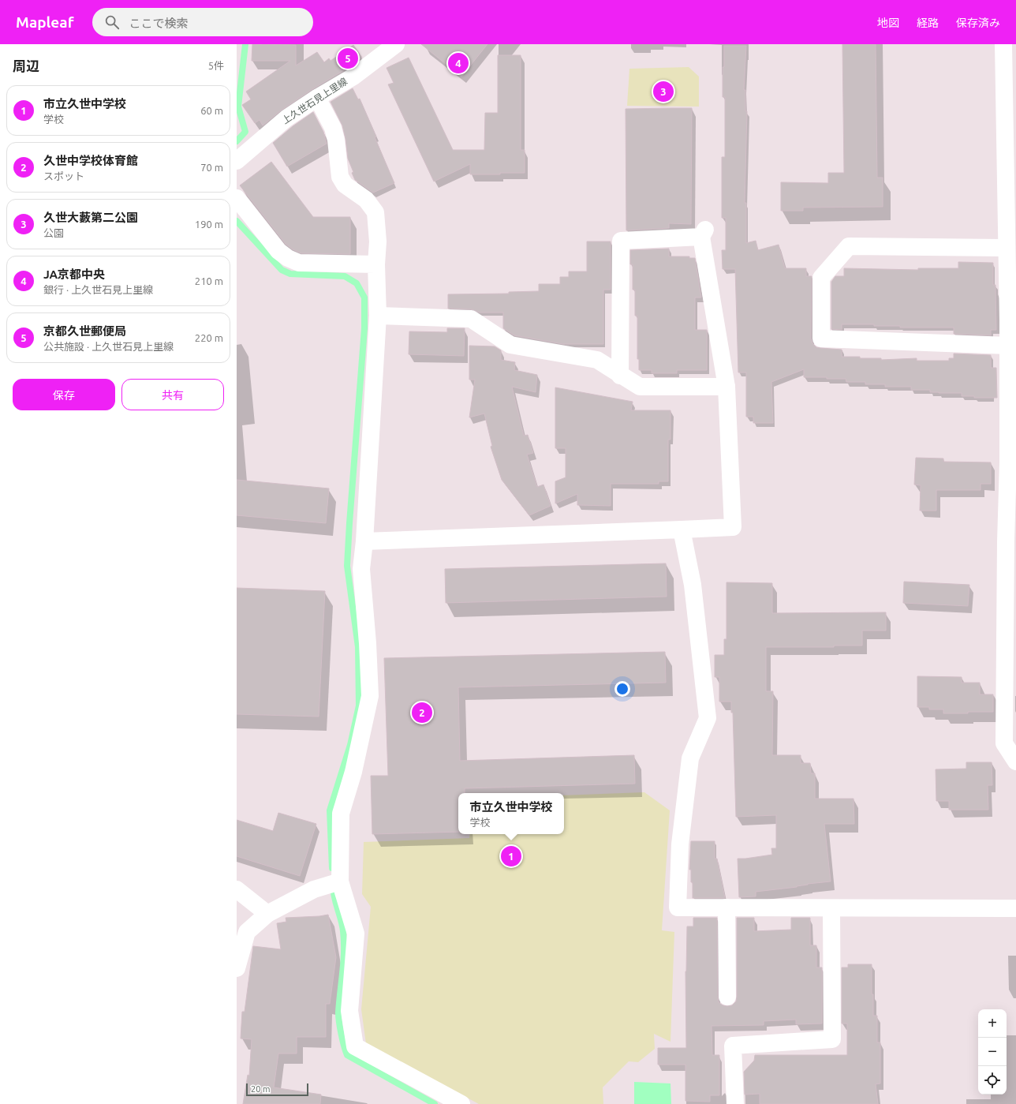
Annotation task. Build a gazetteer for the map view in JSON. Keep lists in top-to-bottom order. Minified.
{"streets":{"street":["上久世石見上里線"]},"scale_bar":"20 m","page":{"header":"Mapleaf","search":"ここで検索","nav":["地図","経路","保存済み"],"heading":["周辺","5件"],"pins":["5","4","3","2","1"],"list":[{"mark":"1","name":"市立久世中学校","note":"学校","value":"60 m"},{"mark":"2","name":"久世中学校体育館","note":"スポット","value":"70 m"},{"mark":"3","name":"久世大藪第二公園","note":"公園","value":"190 m"},{"mark":"4","name":"JA京都中央","note":"銀行 · 上久世石見上里線","value":"210 m"},{"mark":"5","name":"京都久世郵便局","note":"公共施設 · 上久世石見上里線","value":"220 m"}],"buttons":["保存","共有"],"popup":["市立久世中学校","学校"],"map_buttons":["+","−"],"scale":"20 m"}}
